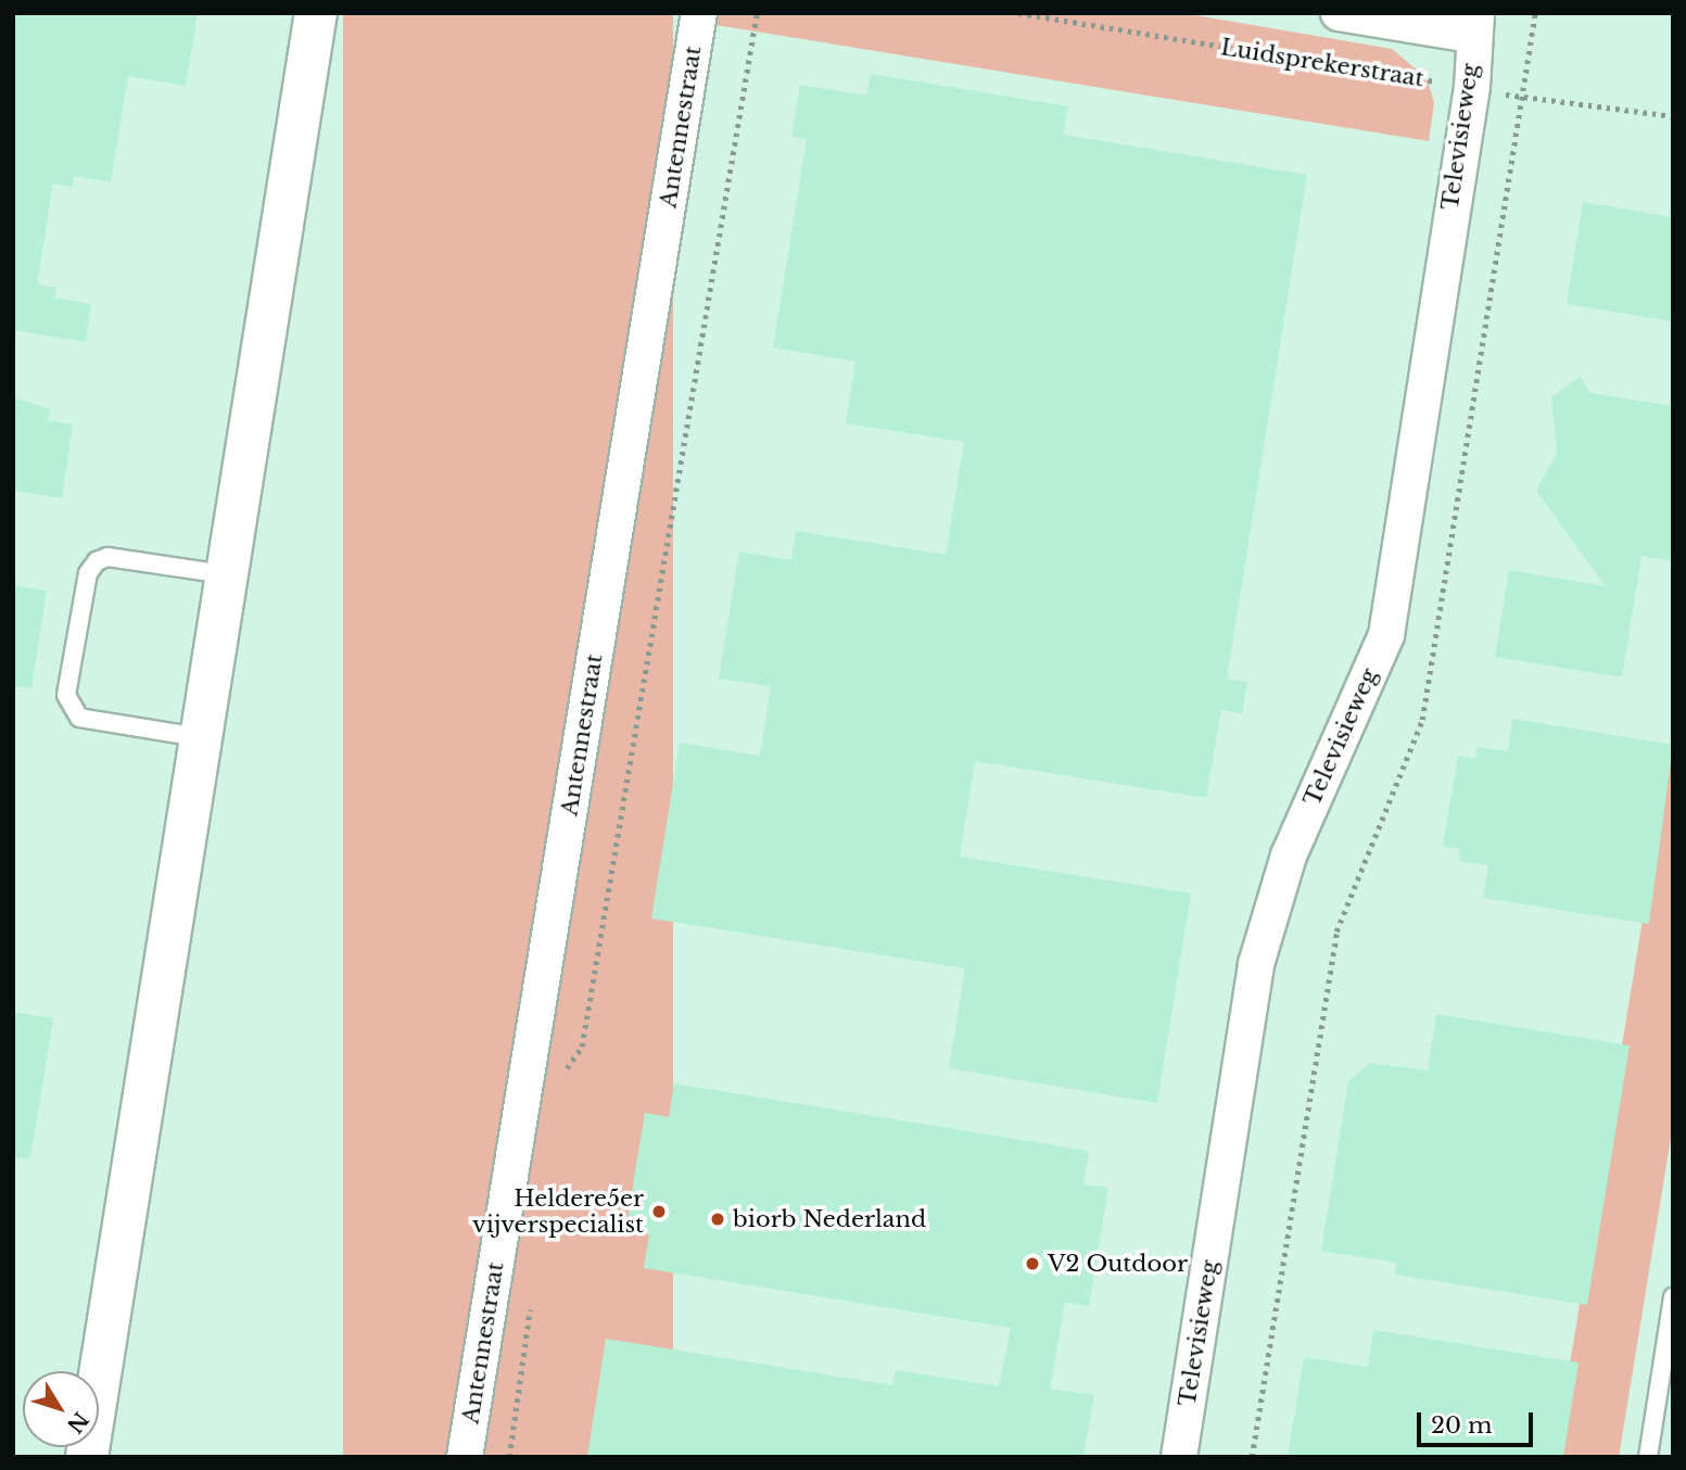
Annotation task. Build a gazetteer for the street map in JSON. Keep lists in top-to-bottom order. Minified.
{"streets":{"street":["Antennestraat","Televisieweg"],"path":["Luidsprekerstraat"]},"crossings":[["Luidsprekerstraat","Televisieweg"]],"places":["Heldere5er vijverspecialist","biorb Nederland","V2 Outdoor"],"scale_bar":"20 m","north":"bottom right"}
